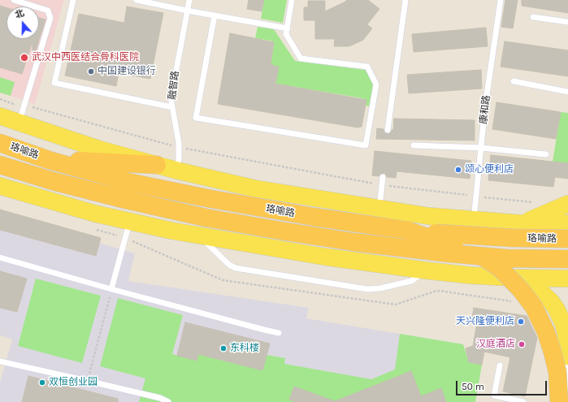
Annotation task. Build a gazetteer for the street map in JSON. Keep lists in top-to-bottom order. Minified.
{"streets":{"highway":["珞喻路"],"lane":["融智路","康和路"]},"places":["武汉中西医结合骨科医院","中国建设银行","颂心便利店","天兴隆便利店","汉庭酒店","东科楼","双恒创业园"],"scale_bar":"50 m","north":"top"}
